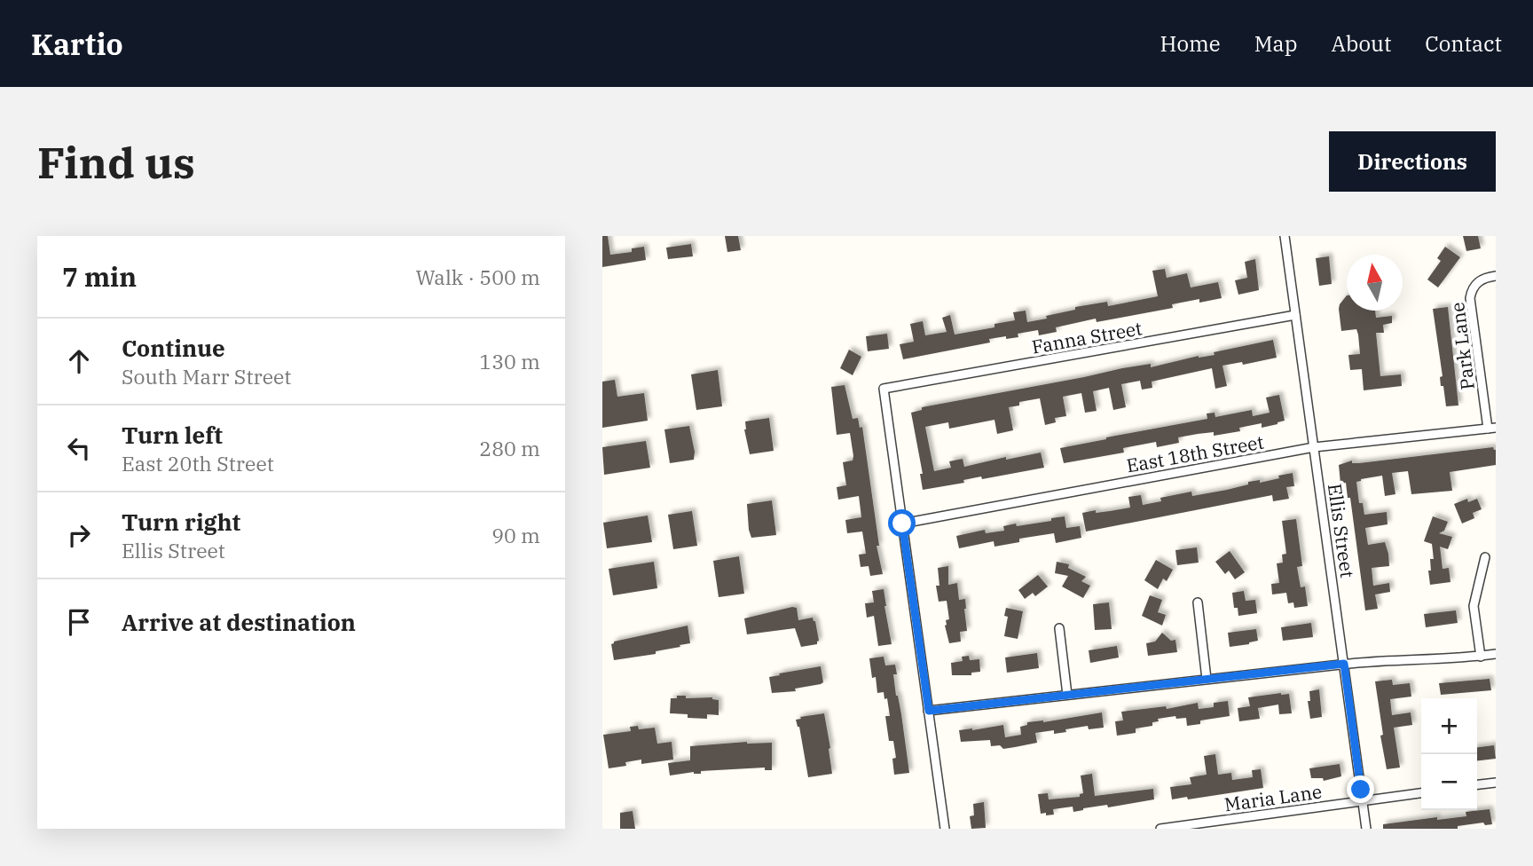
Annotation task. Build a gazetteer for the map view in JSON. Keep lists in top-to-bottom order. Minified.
{"streets":{"street":["Fanna Street","Park Lane","East 18th Street","Ellis Street","Maria Lane"]},"crossings":[["Fanna Street","East 18th Street"],["Fanna Street","Ellis Street"],["Park Lane","East 18th Street"],["East 18th Street","Ellis Street"],["Ellis Street","Maria Lane"]],"north":"top","page":{"header":"Kartio","nav":["Home","Map","About","Contact"],"buttons":"Directions","title":"Find us","heading":["7 min","Walk · 500 m"],"list":[["Continue","South Marr Street","130 m"],["Turn left","East 20th Street","280 m"],["Turn right","Ellis Street","90 m"],"Arrive at destination"],"map_buttons":["+","−"]}}
